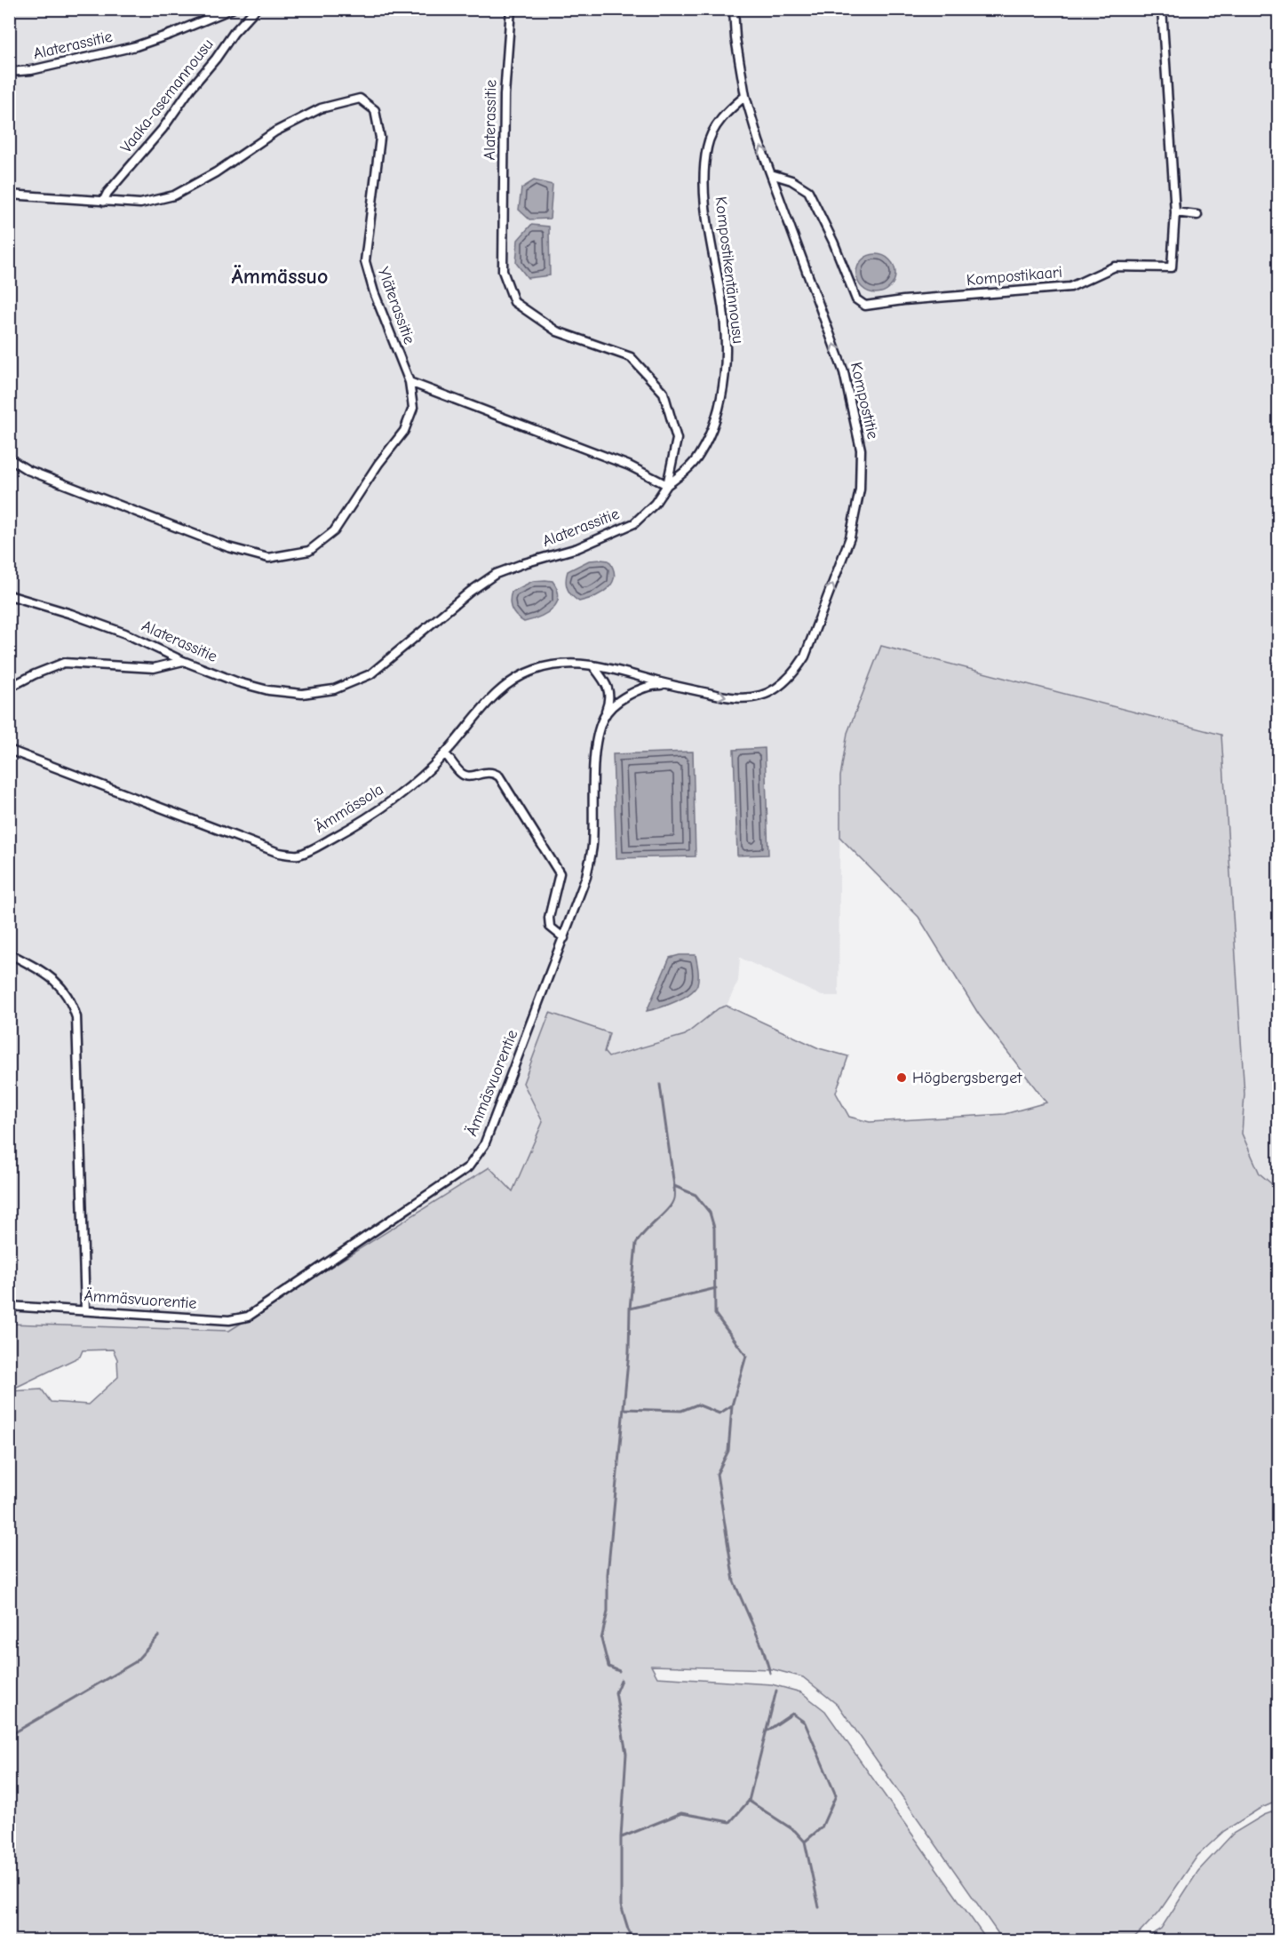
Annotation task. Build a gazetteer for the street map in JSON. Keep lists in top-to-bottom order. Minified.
{"streets":{"street":["Alaterassitie","Vaaka-asemannousu","Kompostikentännousu","Kompostikaari","Yläterassitie","Kompostitie","Ämmässola","Ämmäsvuorentie"]},"crossings":[["Alaterassitie","Kompostikentännousu"],["Vaaka-asemannousu","Yläterassitie"],["Kompostikentännousu","Kompostitie"],["Kompostikaari","Kompostitie"],["Kompostitie","Ämmässola"],["Ämmässola","Ämmäsvuorentie"]],"one_way":["Kompostitie"],"districts":["Ämmässuo"],"places":["Högbergsberget"]}
